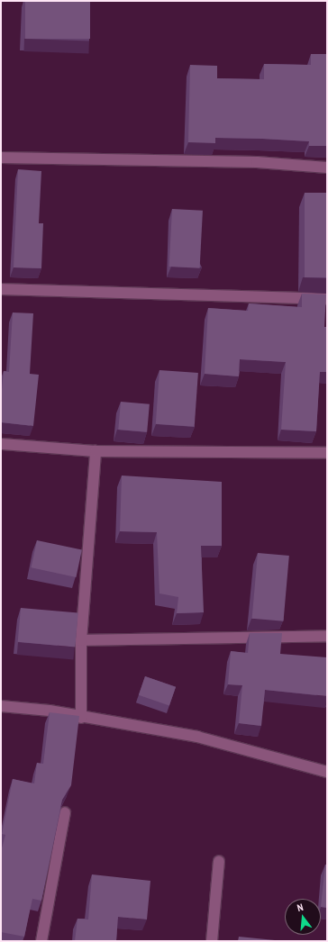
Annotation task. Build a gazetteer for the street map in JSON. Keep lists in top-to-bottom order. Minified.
{"north":"top"}
